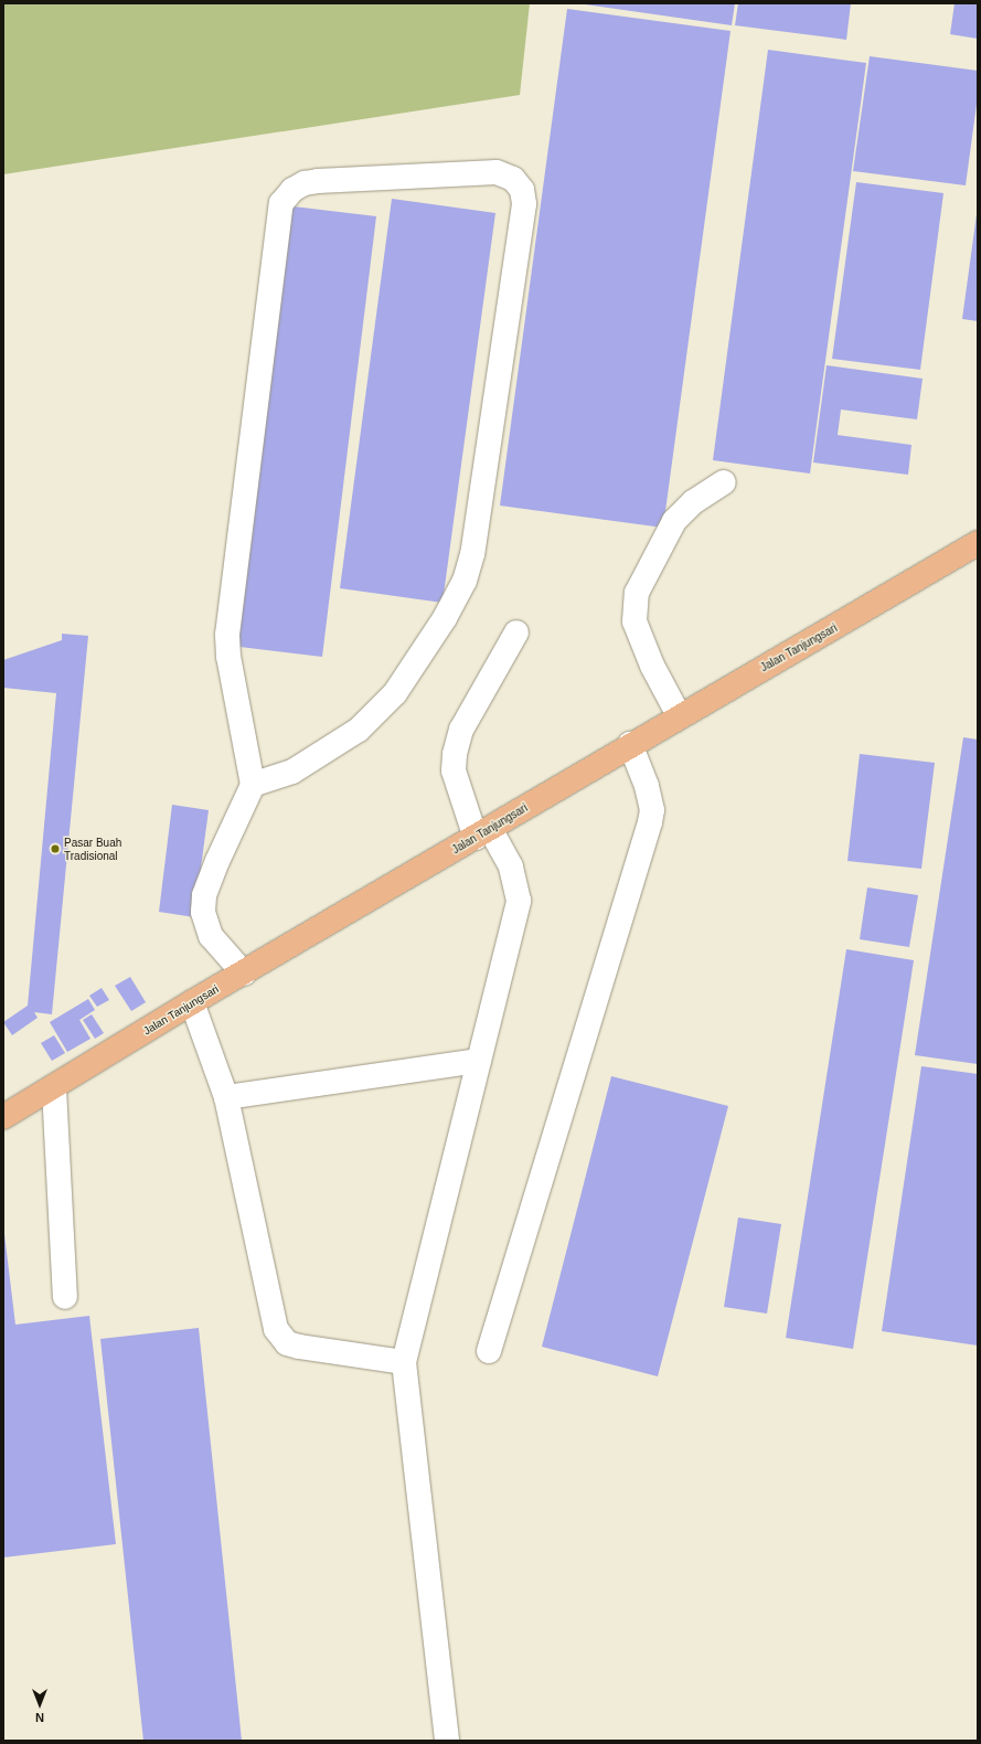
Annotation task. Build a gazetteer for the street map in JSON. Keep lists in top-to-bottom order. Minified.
{"streets":{"main road":["Jalan Tanjungsari"]},"places":["Pasar Buah Tradisional"],"north":"bottom"}
